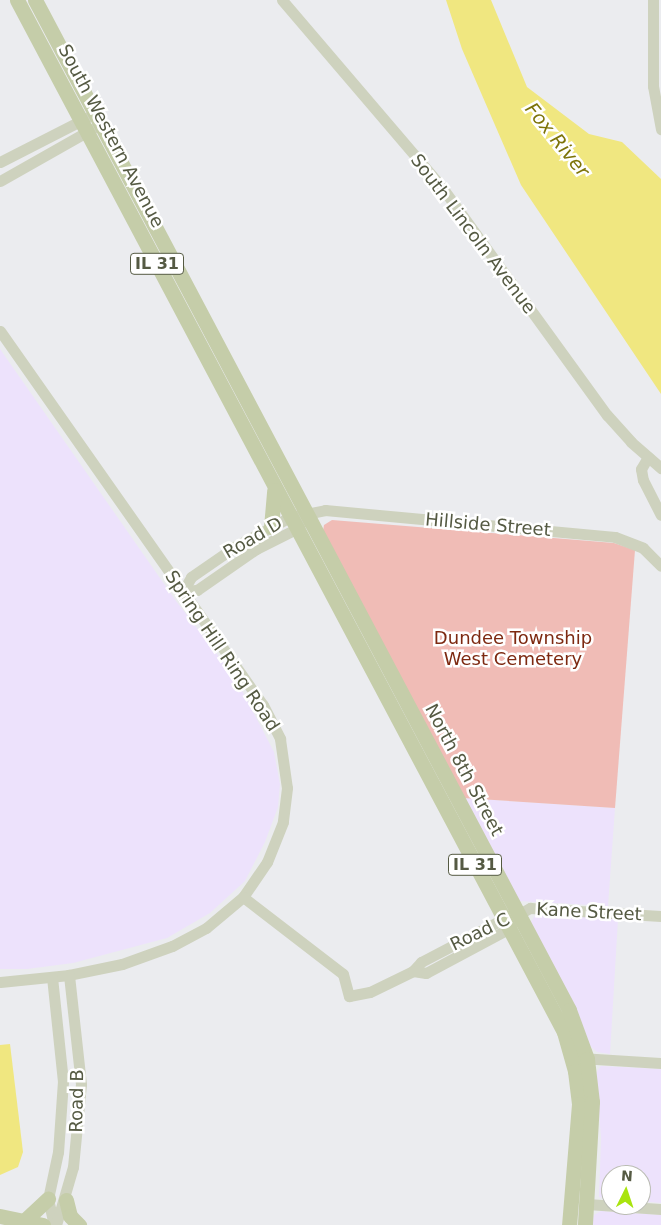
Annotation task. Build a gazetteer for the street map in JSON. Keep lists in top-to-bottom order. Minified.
{"streets":{"main road":["South Western Avenue","IL 31","North 8th Street"],"street":["South Lincoln Avenue","Hillside Street","Road D","Spring Hill Ring Road","Kane Street","Road C","Road B"]},"crossings":[["South Western Avenue","Hillside Street"],["South Western Avenue","Road D"],["South Western Avenue","North 8th Street"],["Hillside Street","Road D"],["Hillside Street","North 8th Street"],["Road D","Spring Hill Ring Road"],["Road D","North 8th Street"],["Spring Hill Ring Road","Road C"],["Spring Hill Ring Road","Road B"],["North 8th Street","Kane Street"],["North 8th Street","Road C"],["Kane Street","Road C"]],"water":["Fox River"],"parks":["Dundee Township West Cemetery"],"north":"top"}
